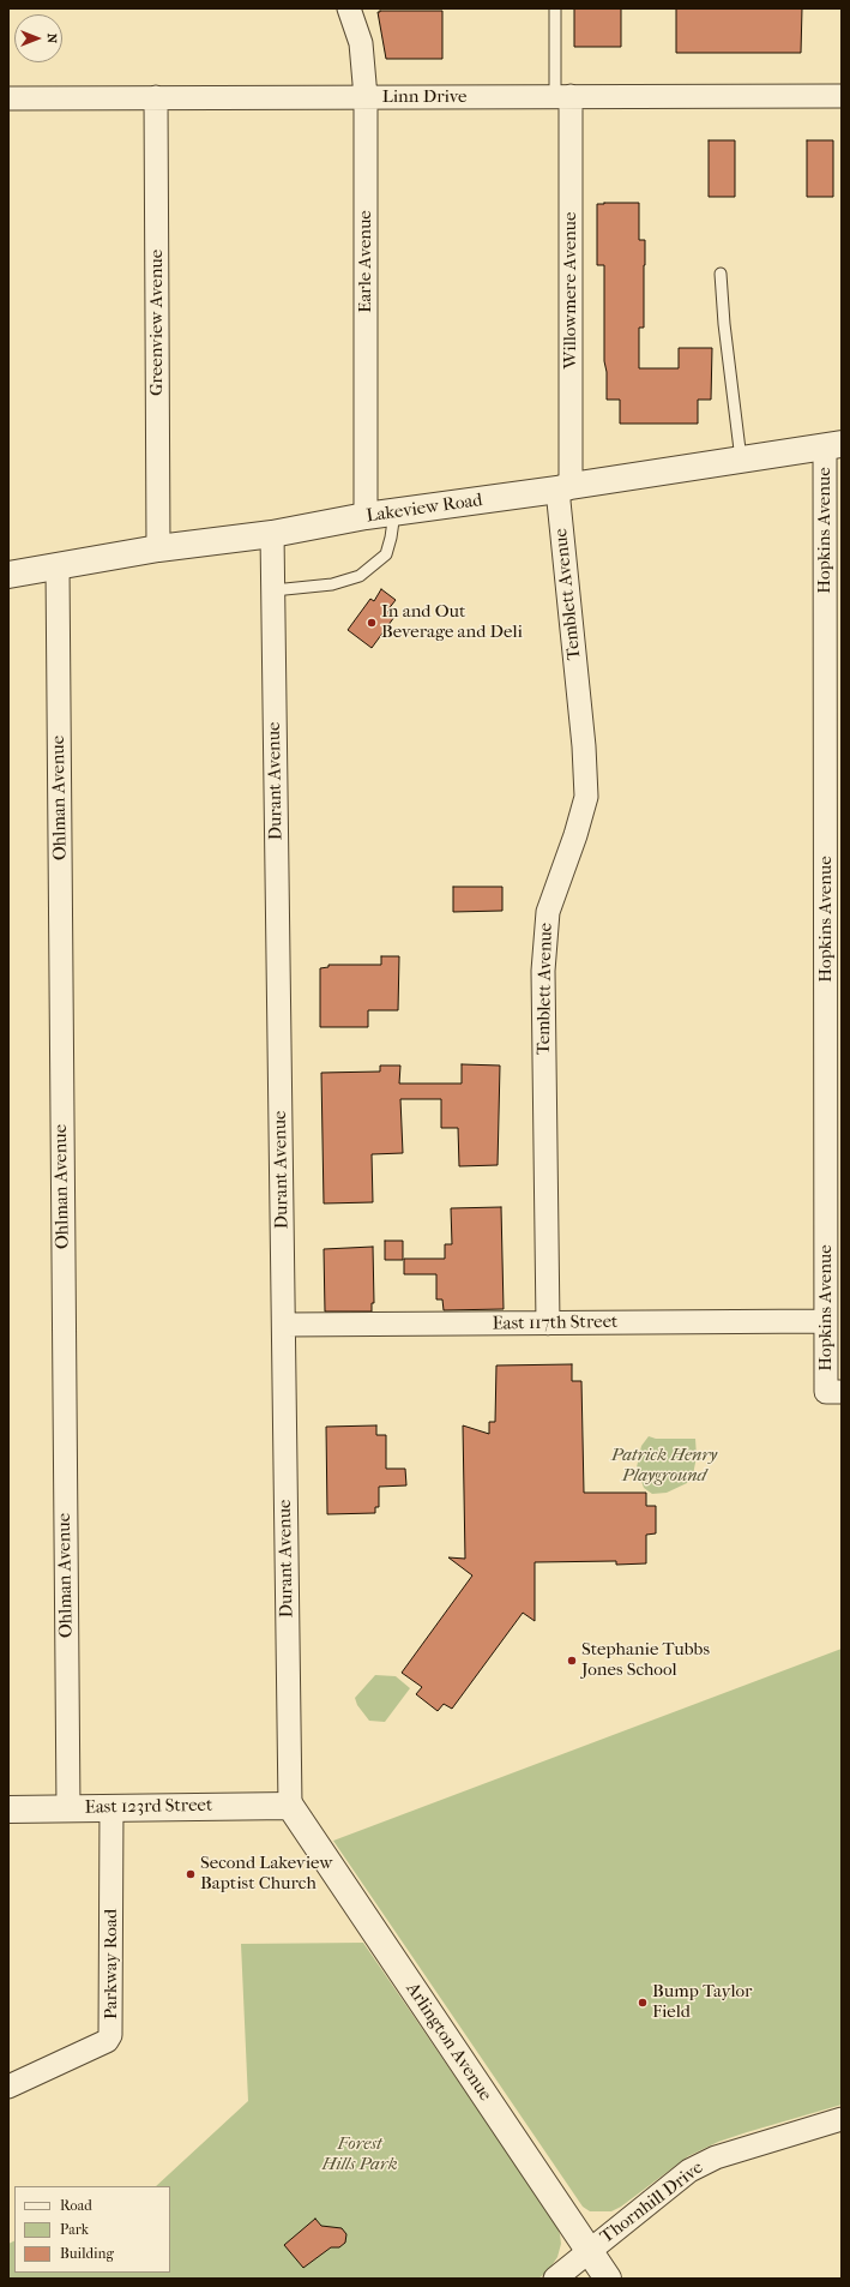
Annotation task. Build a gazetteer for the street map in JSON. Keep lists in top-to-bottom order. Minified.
{"streets":{"street":["Linn Drive","Earle Avenue","Willowmere Avenue","Greenview Avenue","Lakeview Road","Hopkins Avenue","Temblett Avenue","Durant Avenue","Ohlman Avenue","East 117th Street","East 123rd Street","Parkway Road","Arlington Avenue","Thornhill Drive"]},"crossings":[["Linn Drive","Earle Avenue"],["Linn Drive","Willowmere Avenue"],["Linn Drive","Greenview Avenue"],["Earle Avenue","Lakeview Road"],["Willowmere Avenue","Lakeview Road"],["Willowmere Avenue","Temblett Avenue"],["Greenview Avenue","Lakeview Road"],["Lakeview Road","Hopkins Avenue"],["Lakeview Road","Temblett Avenue"],["Lakeview Road","Durant Avenue"],["Lakeview Road","Ohlman Avenue"],["Hopkins Avenue","East 117th Street"],["Temblett Avenue","East 117th Street"],["Durant Avenue","East 117th Street"],["Durant Avenue","East 123rd Street"],["Durant Avenue","Arlington Avenue"],["Ohlman Avenue","East 123rd Street"],["East 123rd Street","Parkway Road"],["East 123rd Street","Arlington Avenue"],["Arlington Avenue","Thornhill Drive"]],"parks":["Patrick Henry Playground","Forest Hills Park"],"places":["In and Out Beverage and Deli","Stephanie Tubbs Jones School","Second Lakeview Baptist Church","Bump Taylor Field"],"legend":["Road","Park","Building"],"north":"right"}
